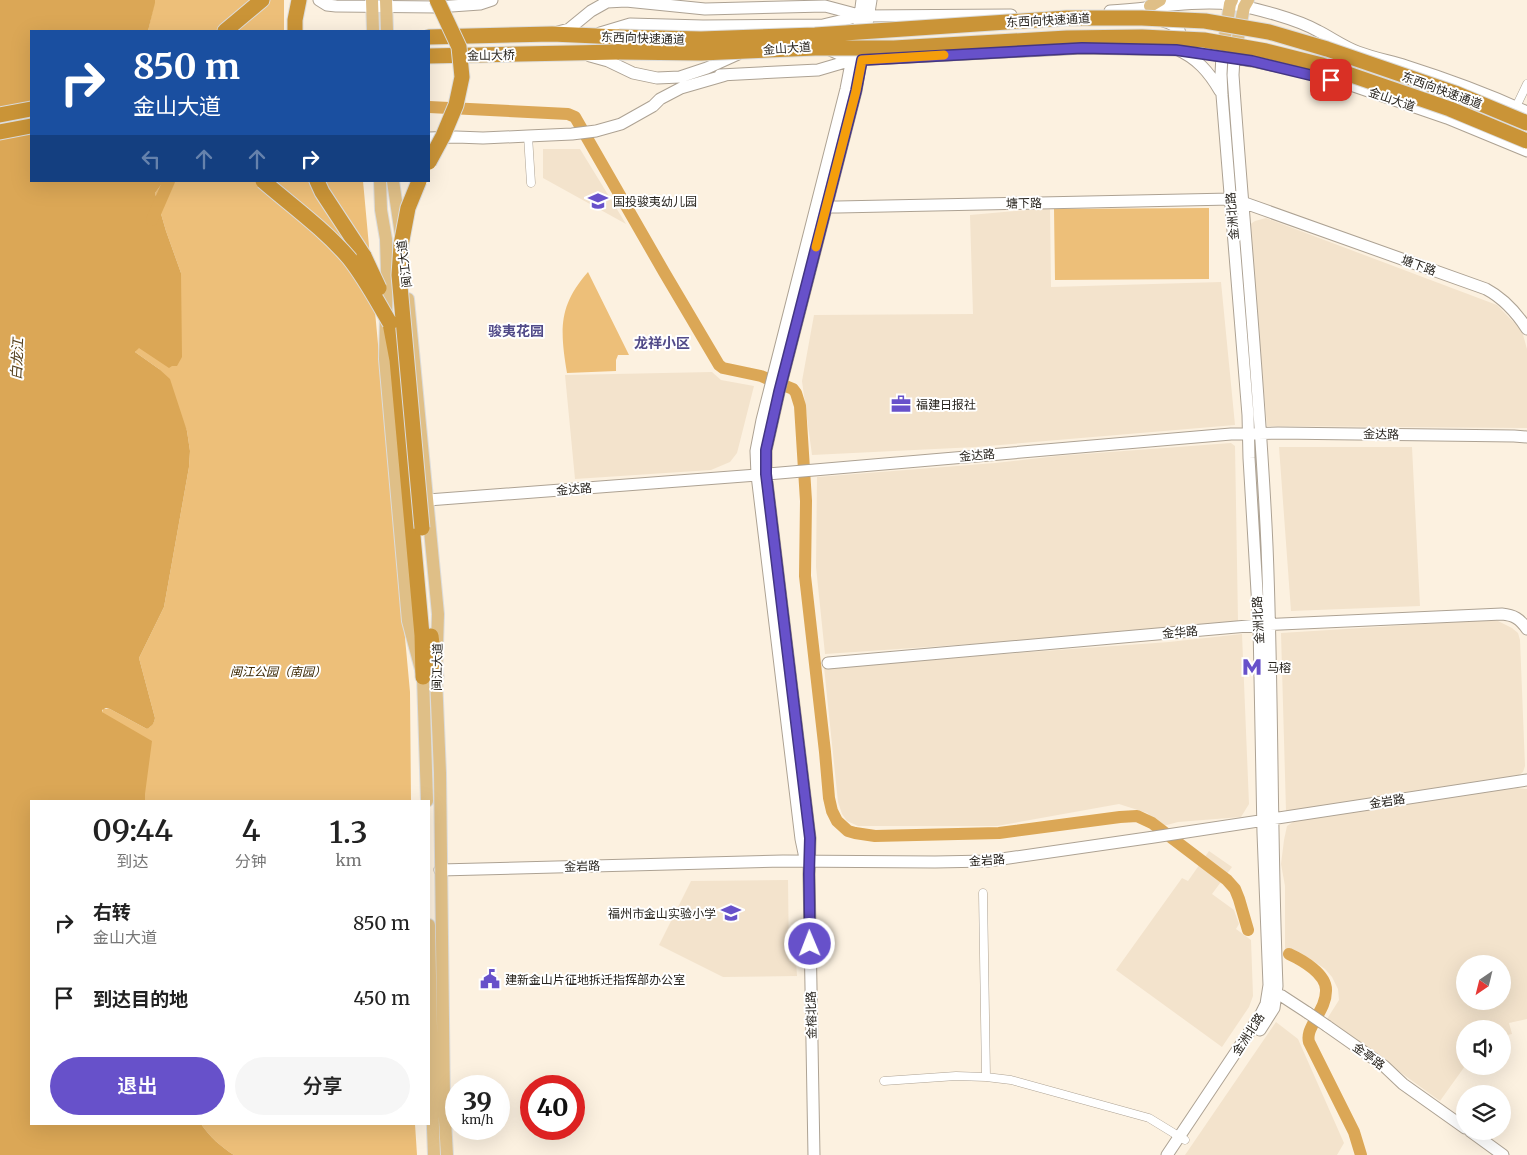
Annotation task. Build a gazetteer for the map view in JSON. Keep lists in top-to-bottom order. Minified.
{"streets":{"highway":["东西向快速通道","金山大桥"],"main road":["金山大道","塘下路","金洲北路","闽江大道","金达路","金华路","金岩路","金榕北路","金亭路"]},"crossings":[["东西向快速通道","金山大道"],["东西向快速通道","金山大桥"],["金山大道","金洲北路"],["金山大道","金榕北路"],["塘下路","金洲北路"],["塘下路","金榕北路"],["金洲北路","金达路"],["金洲北路","金华路"],["金洲北路","金岩路"],["金洲北路","金亭路"],["闽江大道","金达路"],["闽江大道","金岩路"],["金达路","金榕北路"],["金岩路","金榕北路"]],"districts":["骏夷花园","龙祥小区"],"water":["白龙江"],"parks":["闽江公园（南园）"],"places":{"school or university":["国投骏夷幼儿园","福州市金山实验小学"],"office":["福建日报社"],"metro station":["马榕"],"public building":["建新金山片征地拆迁指挥部办公室"]},"north":"bottom left","page":{"turn":["850 m","金山大道"],"eta":["09:44","到达","4","分钟","1.3","km"],"list":[{"name":"右转","note":"金山大道","value":"850 m"},{"name":"到达目的地","value":"450 m"}],"buttons":["退出","分享"],"speed":"39 km/h","limit":"40"}}
